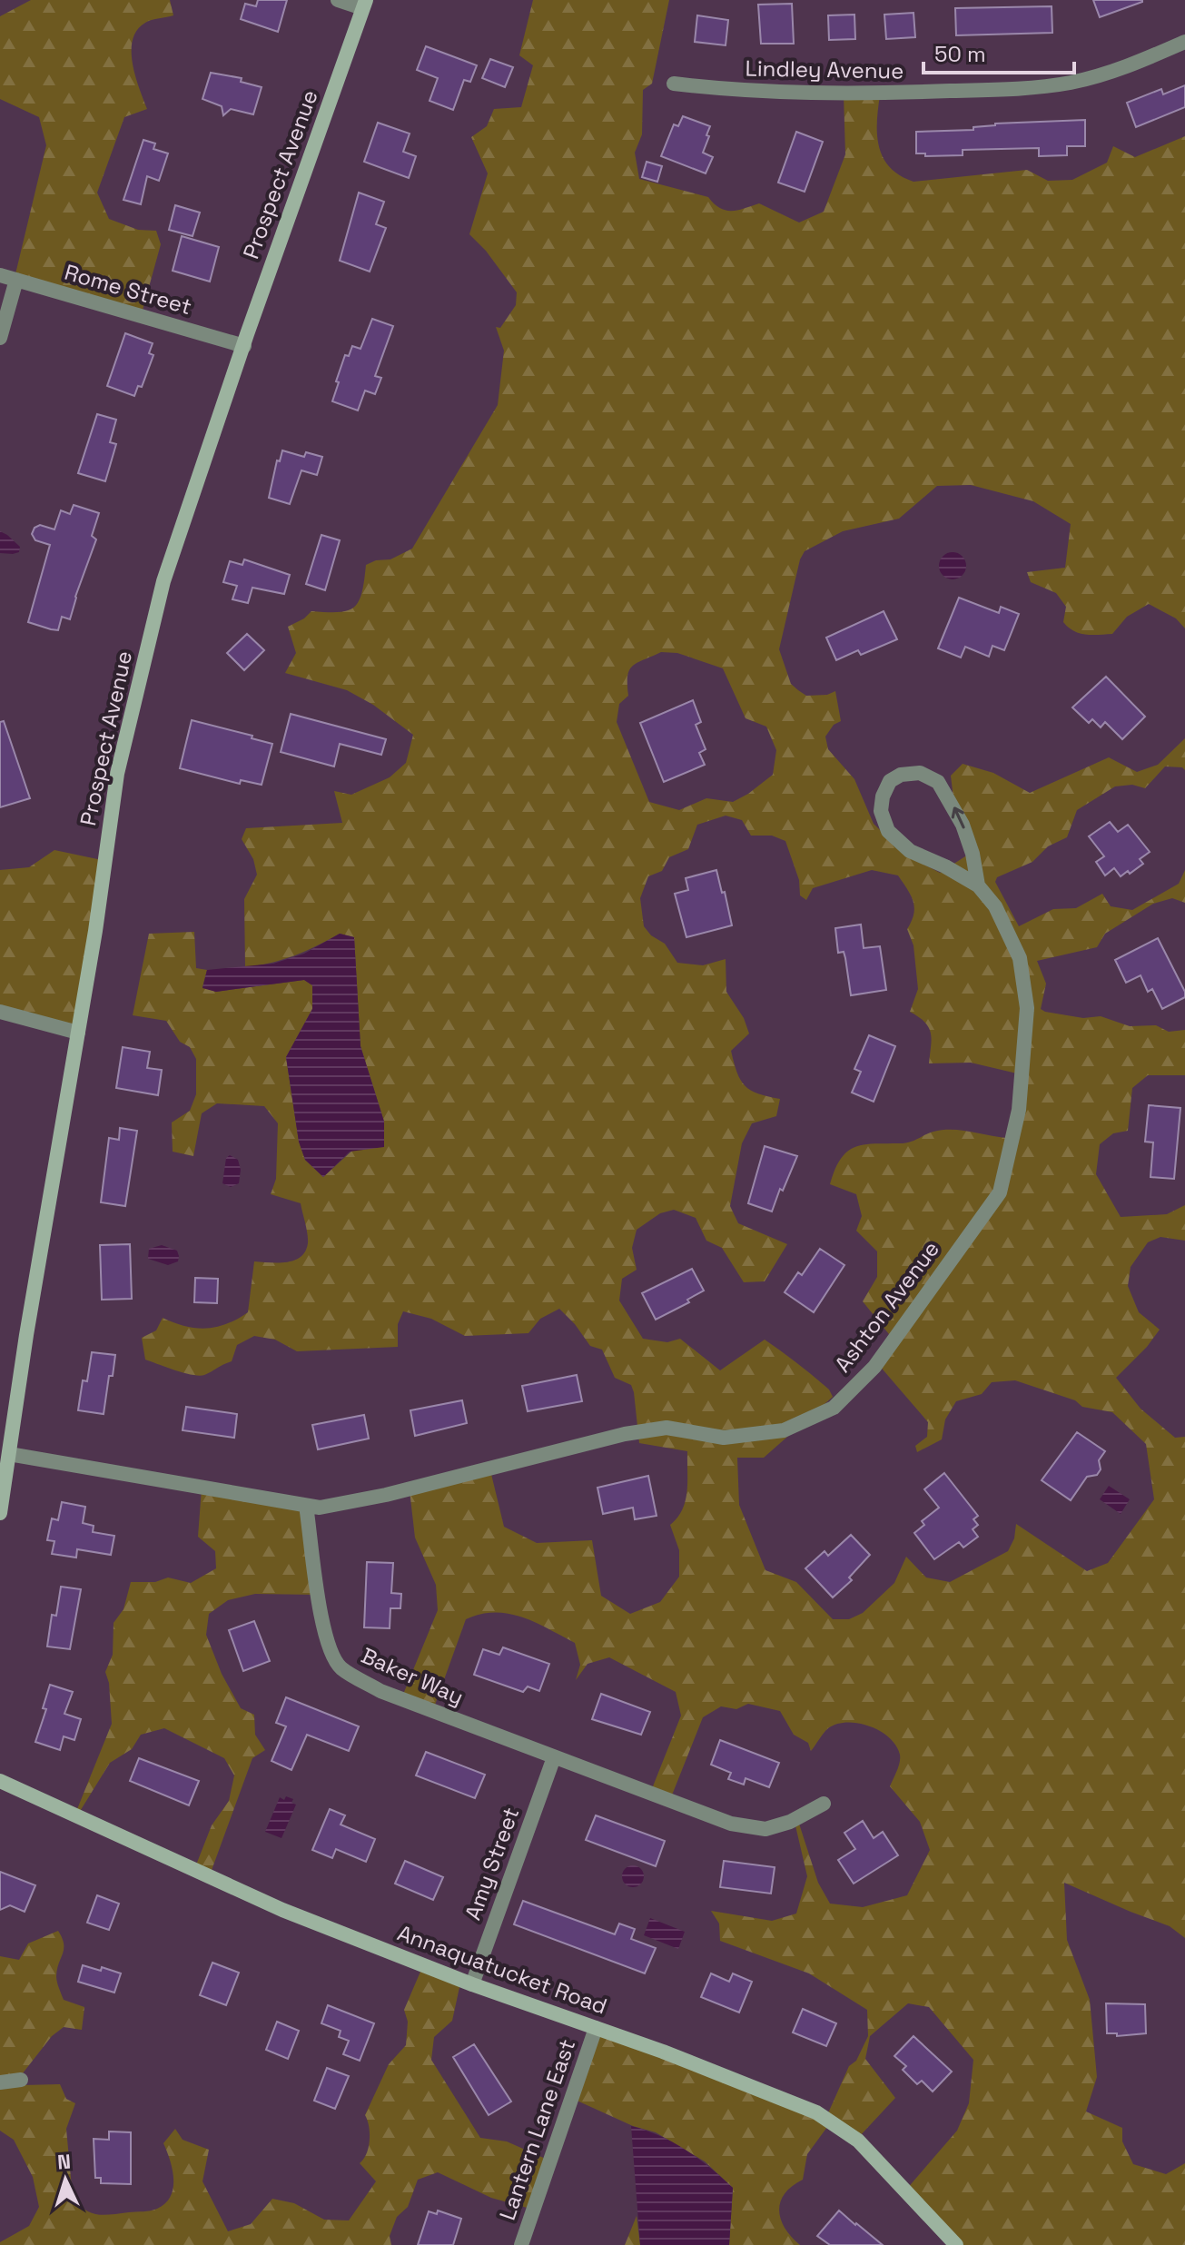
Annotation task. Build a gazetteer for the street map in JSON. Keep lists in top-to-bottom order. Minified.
{"streets":{"street":["Lindley Avenue","Prospect Avenue","Rome Street","Ashton Avenue","Baker Way","Amy Street","Annaquatucket Road","Lantern Lane East"]},"crossings":[["Prospect Avenue","Rome Street"],["Ashton Avenue","Baker Way"],["Baker Way","Amy Street"],["Amy Street","Annaquatucket Road"],["Annaquatucket Road","Lantern Lane East"]],"scale_bar":"50 m","north":"top"}
